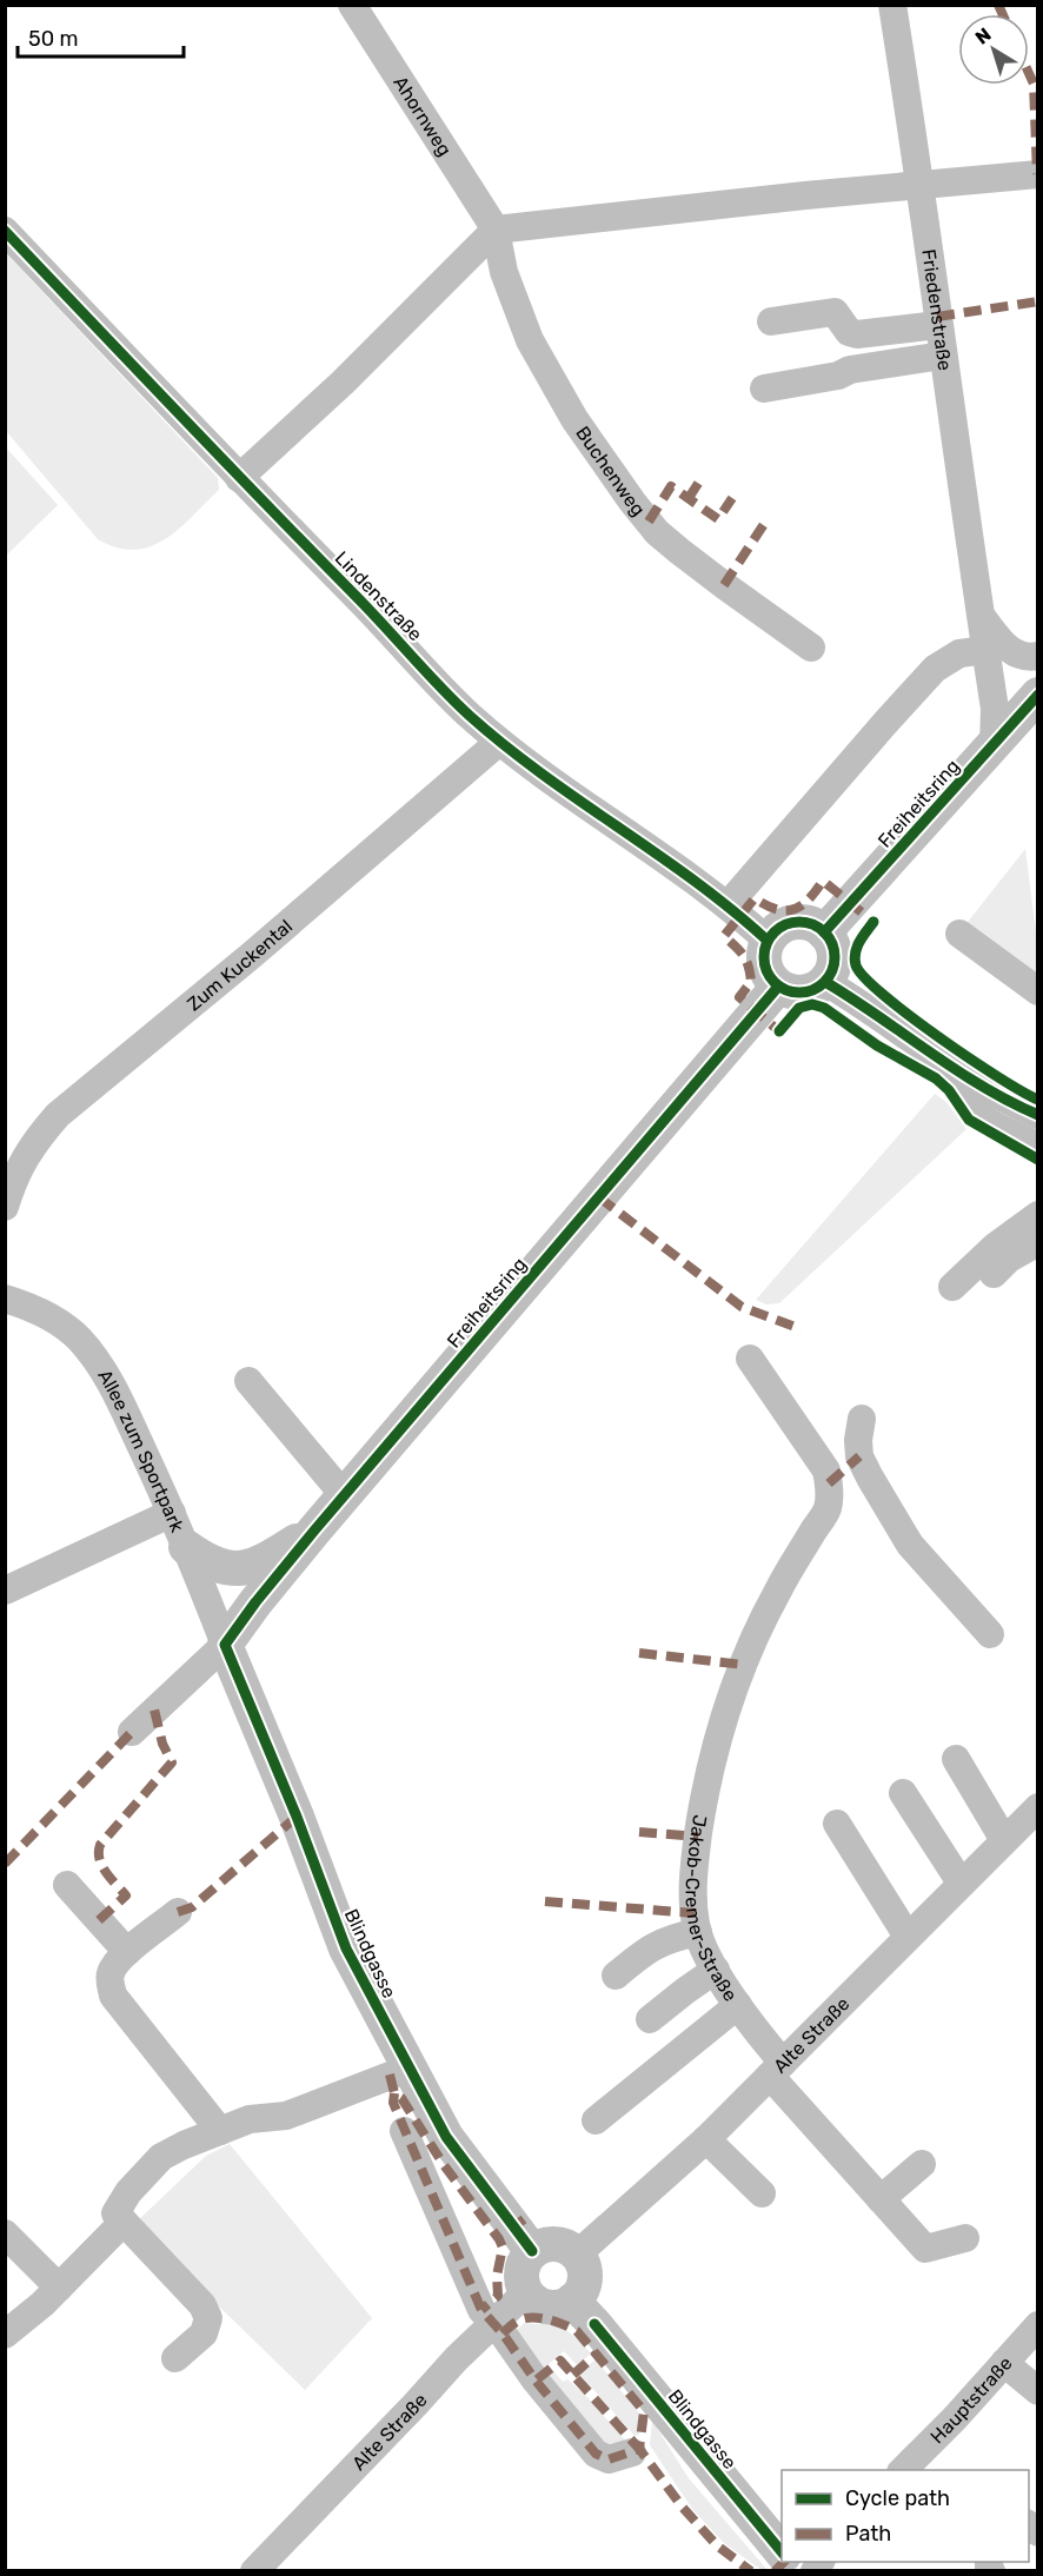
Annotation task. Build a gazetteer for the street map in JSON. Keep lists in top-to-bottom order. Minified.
{"streets":{"main road":["Freiheitsring","Blindgasse"],"street":["Ahornweg","Friedenstraße","Buchenweg","Lindenstraße","Zum Kuckental","Allee zum Sportpark","Jakob-Cremer-Straße","Alte Straße","Hauptstraße"]},"crossings":[["Ahornweg","Buchenweg"],["Friedenstraße","Freiheitsring"],["Lindenstraße","Freiheitsring"],["Lindenstraße","Zum Kuckental"],["Freiheitsring","Allee zum Sportpark"],["Freiheitsring","Blindgasse"],["Allee zum Sportpark","Blindgasse"],["Jakob-Cremer-Straße","Alte Straße"],["Blindgasse","Alte Straße"]],"legend":["Cycle path","Path"],"scale_bar":"50 m","north":"top left"}
